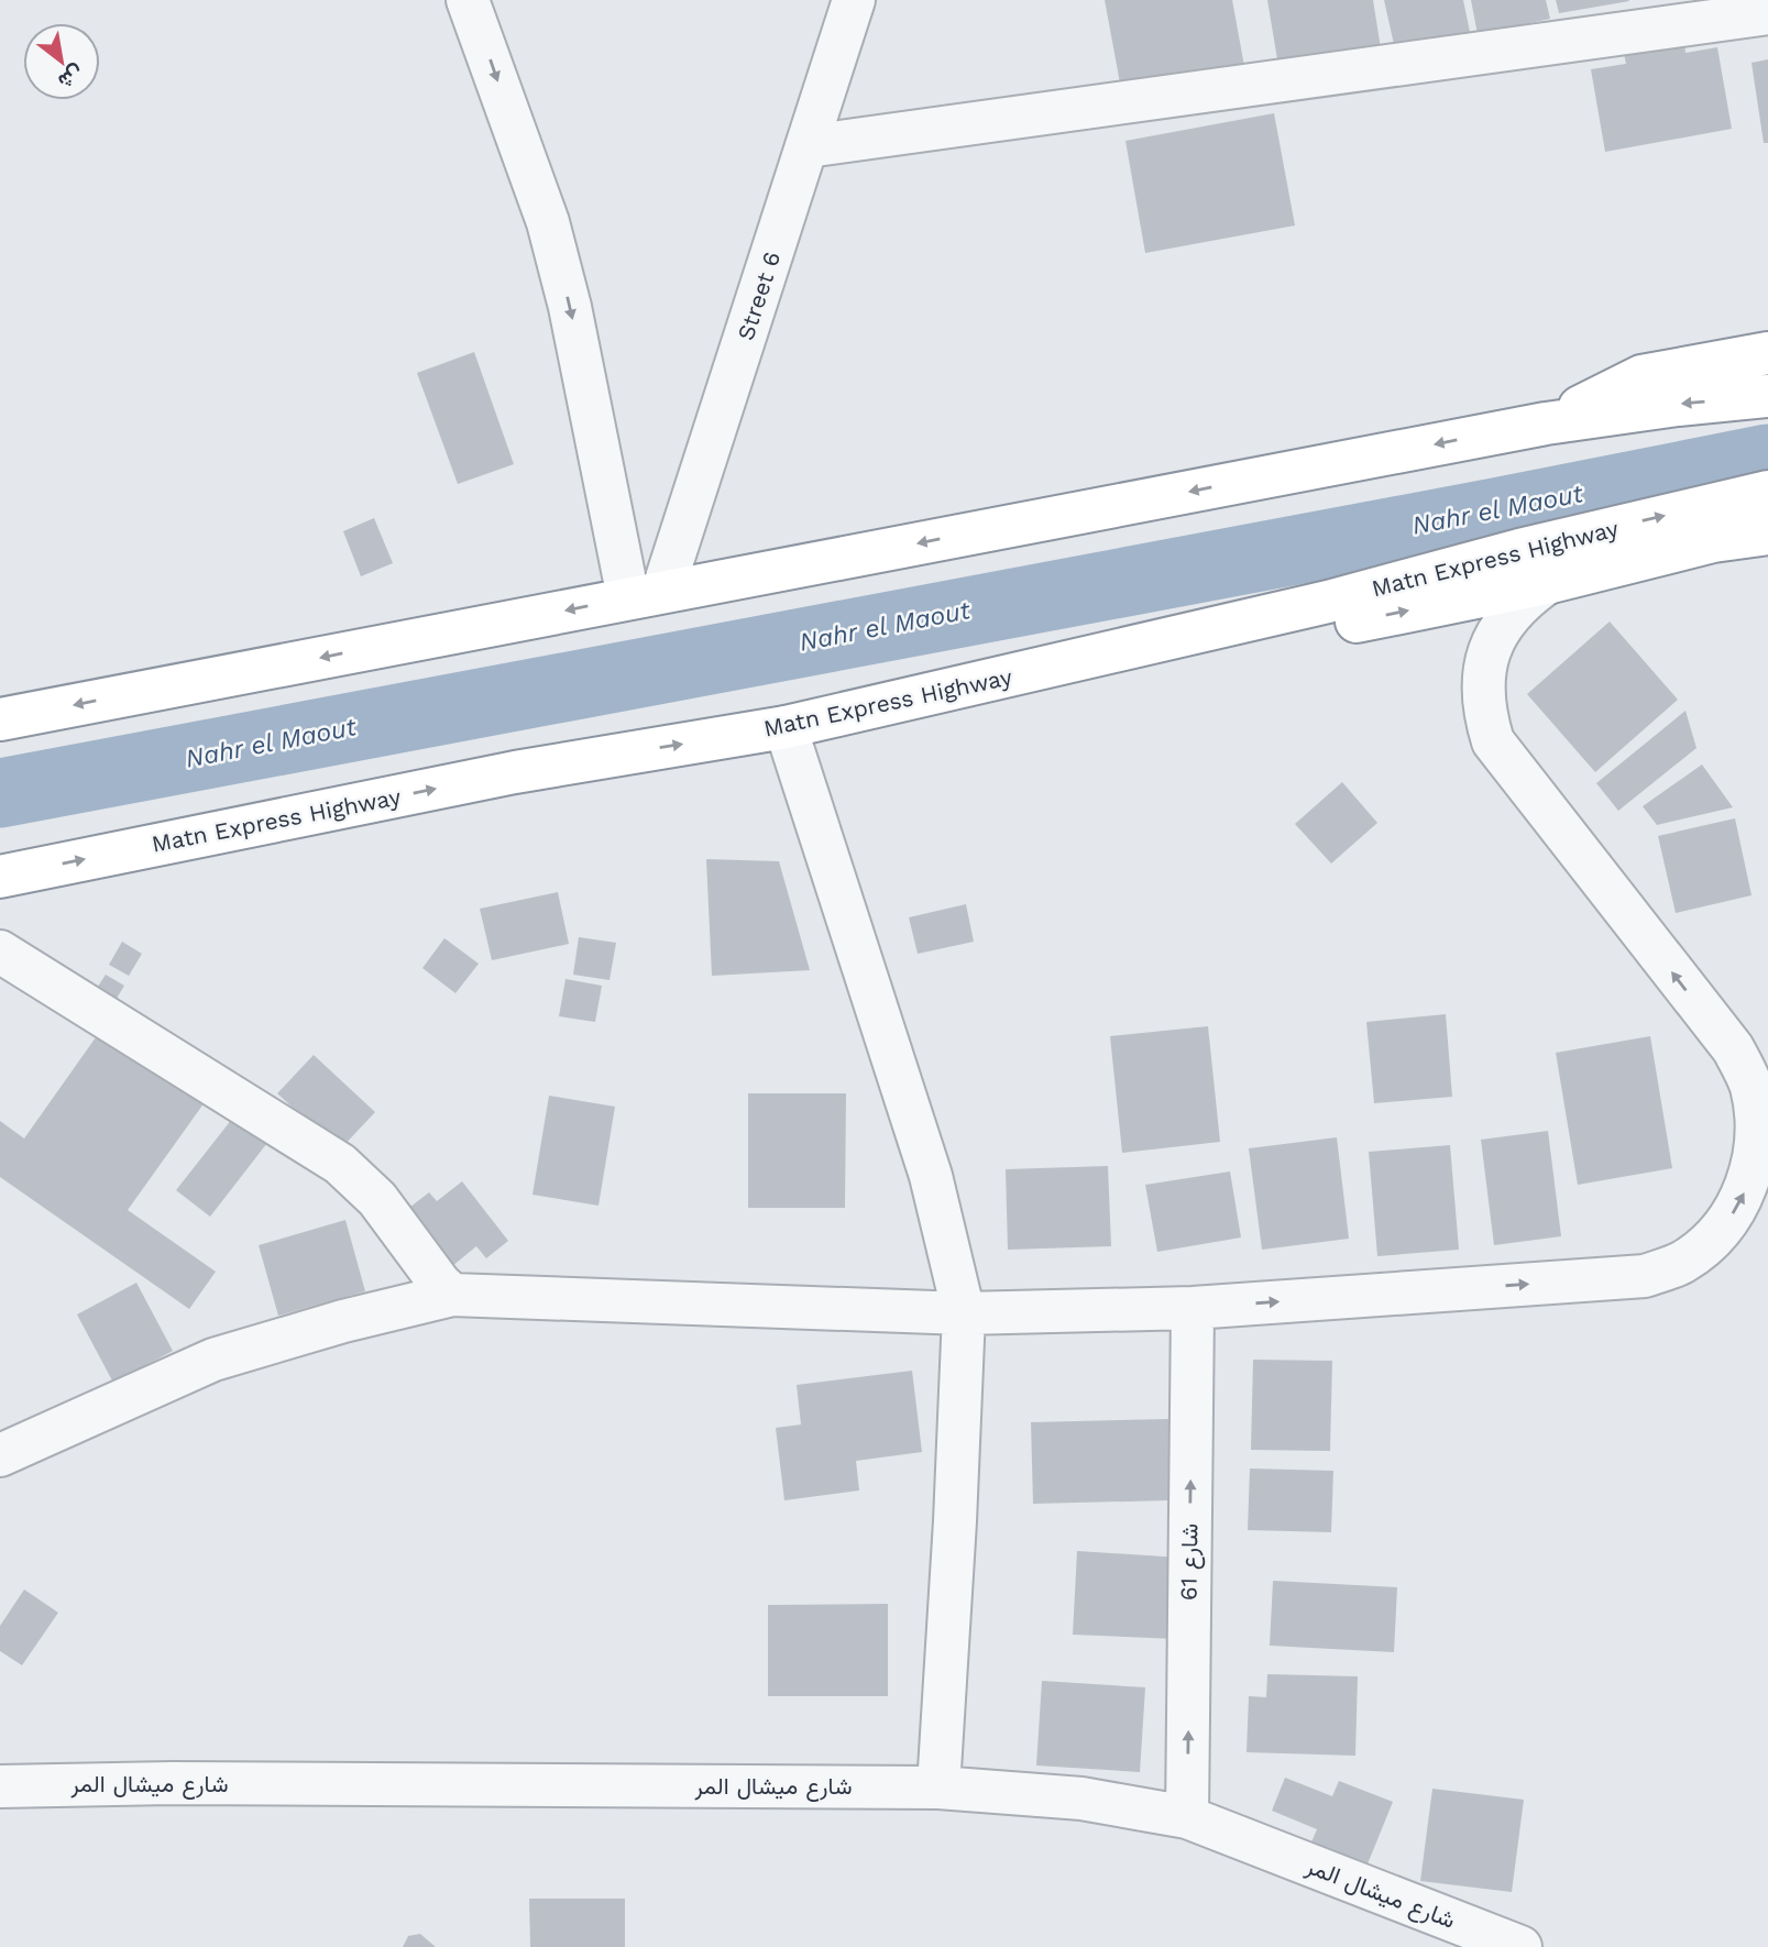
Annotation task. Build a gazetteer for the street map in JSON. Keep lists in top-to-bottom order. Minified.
{"streets":{"highway":["Matn Express Highway"],"street":["Street 6","شارع 61","شارع ميشال المر"]},"crossings":[["شارع 61","شارع ميشال المر"]],"water":["Nahr el Maout"],"north":"bottom right"}
